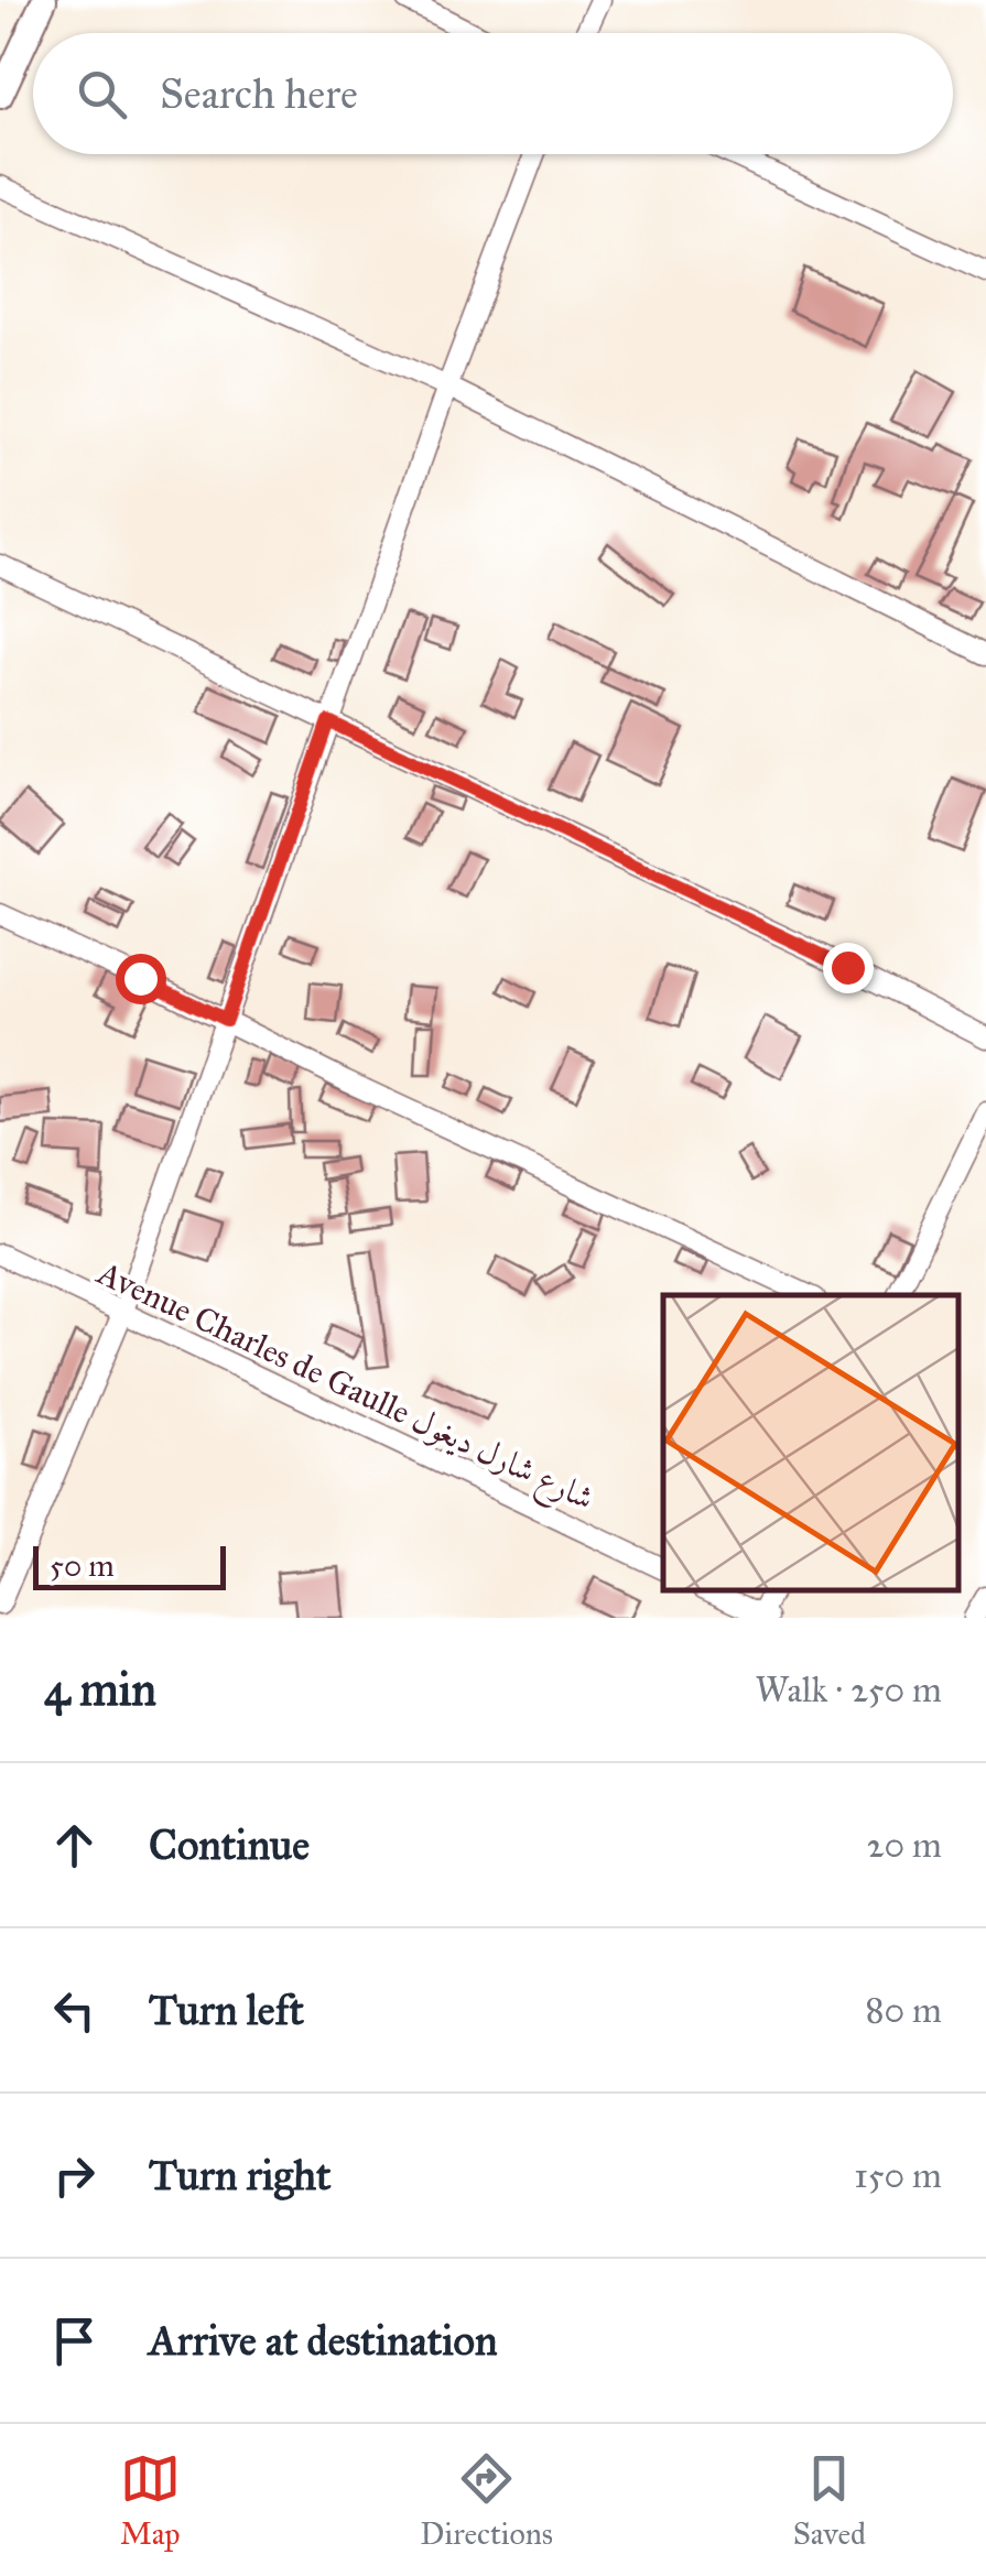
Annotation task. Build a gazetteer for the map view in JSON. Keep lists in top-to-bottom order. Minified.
{"streets":{"street":["Avenue Charles de Gaulle شارع شارل ديغول"]},"scale_bar":"50 m","page":{"search":"Search here","scale":"50 m","heading":["4 min","Walk · 250 m"],"list":[["Continue","20 m"],["Turn left","80 m"],["Turn right","150 m"],"Arrive at destination"],"nav":["Map","Directions","Saved"]}}
